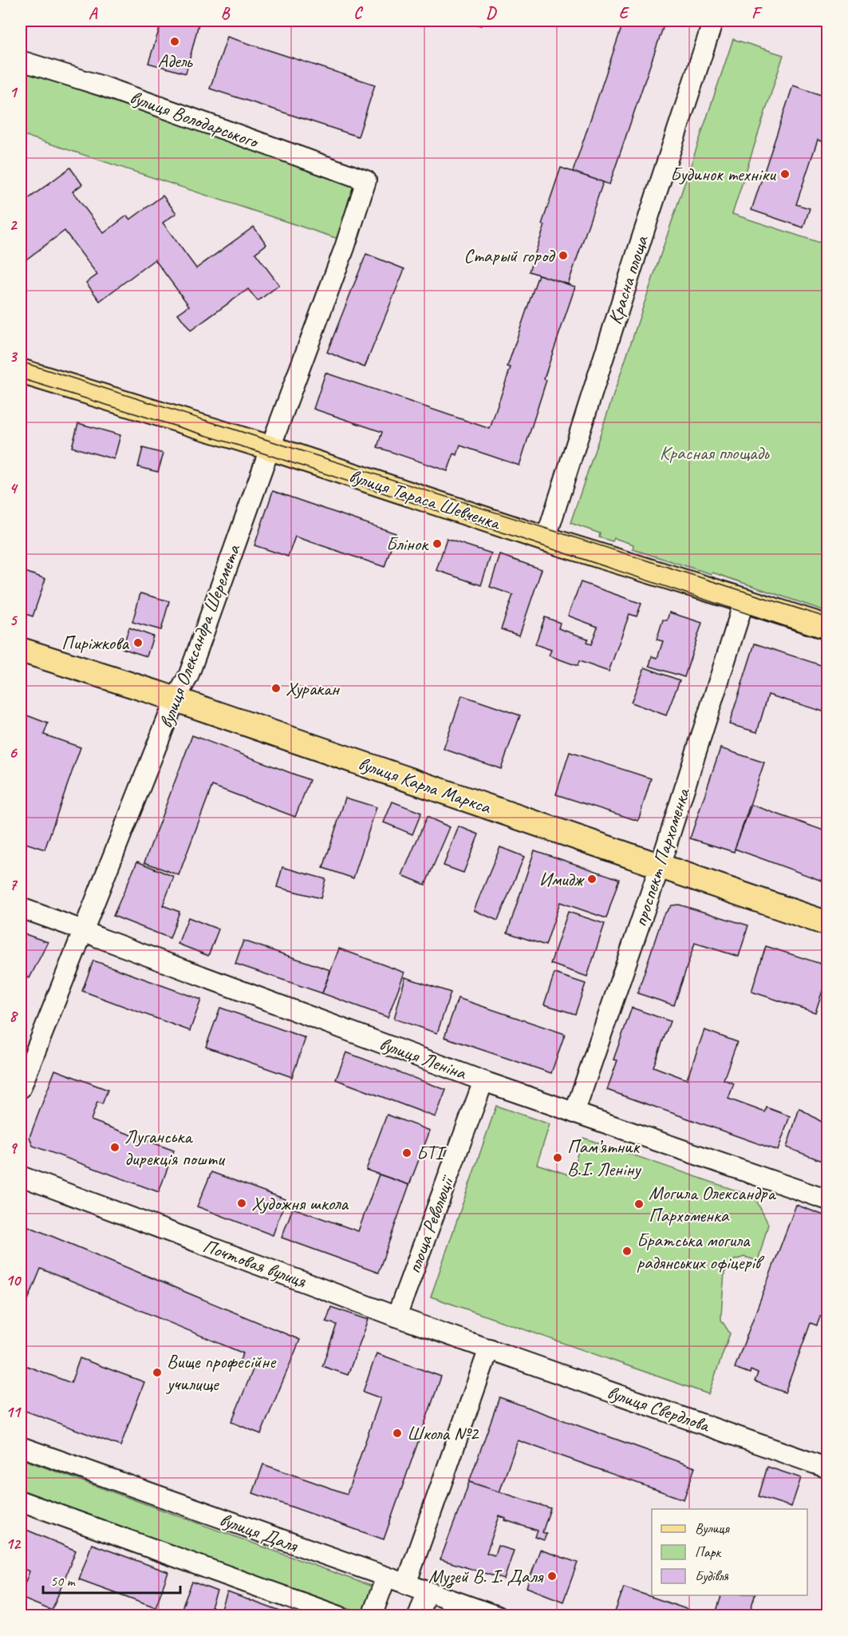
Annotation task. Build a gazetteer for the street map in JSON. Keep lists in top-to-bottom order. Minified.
{"streets":{"main road":["вулиця Тараса Шевченка","вулиця Карла Маркса"],"street":["вулиця Володарського","Красна площа","вулиця Олександра Шеремета","проспект Пархоменка","вулиця Леніна","площа Революції","Почтовая вулиця","вулиця Свердлова","вулиця Даля"]},"crossings":[["вулиця Володарського","вулиця Олександра Шеремета"],["Красна площа","вулиця Тараса Шевченка"],["вулиця Тараса Шевченка","вулиця Олександра Шеремета"],["вулиця Тараса Шевченка","проспект Пархоменка"],["вулиця Олександра Шеремета","вулиця Карла Маркса"],["вулиця Олександра Шеремета","вулиця Леніна"],["вулиця Карла Маркса","проспект Пархоменка"],["проспект Пархоменка","вулиця Леніна"],["вулиця Леніна","площа Революції"],["площа Революції","Почтовая вулиця"],["Почтовая вулиця","вулиця Свердлова"]],"parks":["Красная площадь"],"places":["Адель","Будинок техніки","Старый город","Блінок","Пиріжкова","Хуракан","Имидж","Луганська дирекція пошти","БТІ","Пам’ятник В.І. Леніну","Художня школа","Могила Олександра Пархоменка","Братська могила радянських офіцерів","Вище професійне училище","Школа №2","Музей В. І. Даля"],"legend":["Вулиця","Парк","Будівля"],"scale_bar":"50 m","grid":{"columns":["A","B","C","D","E","F"],"rows":["1","2","3","4","5","6","7","8","9","10","11","12"]}}
